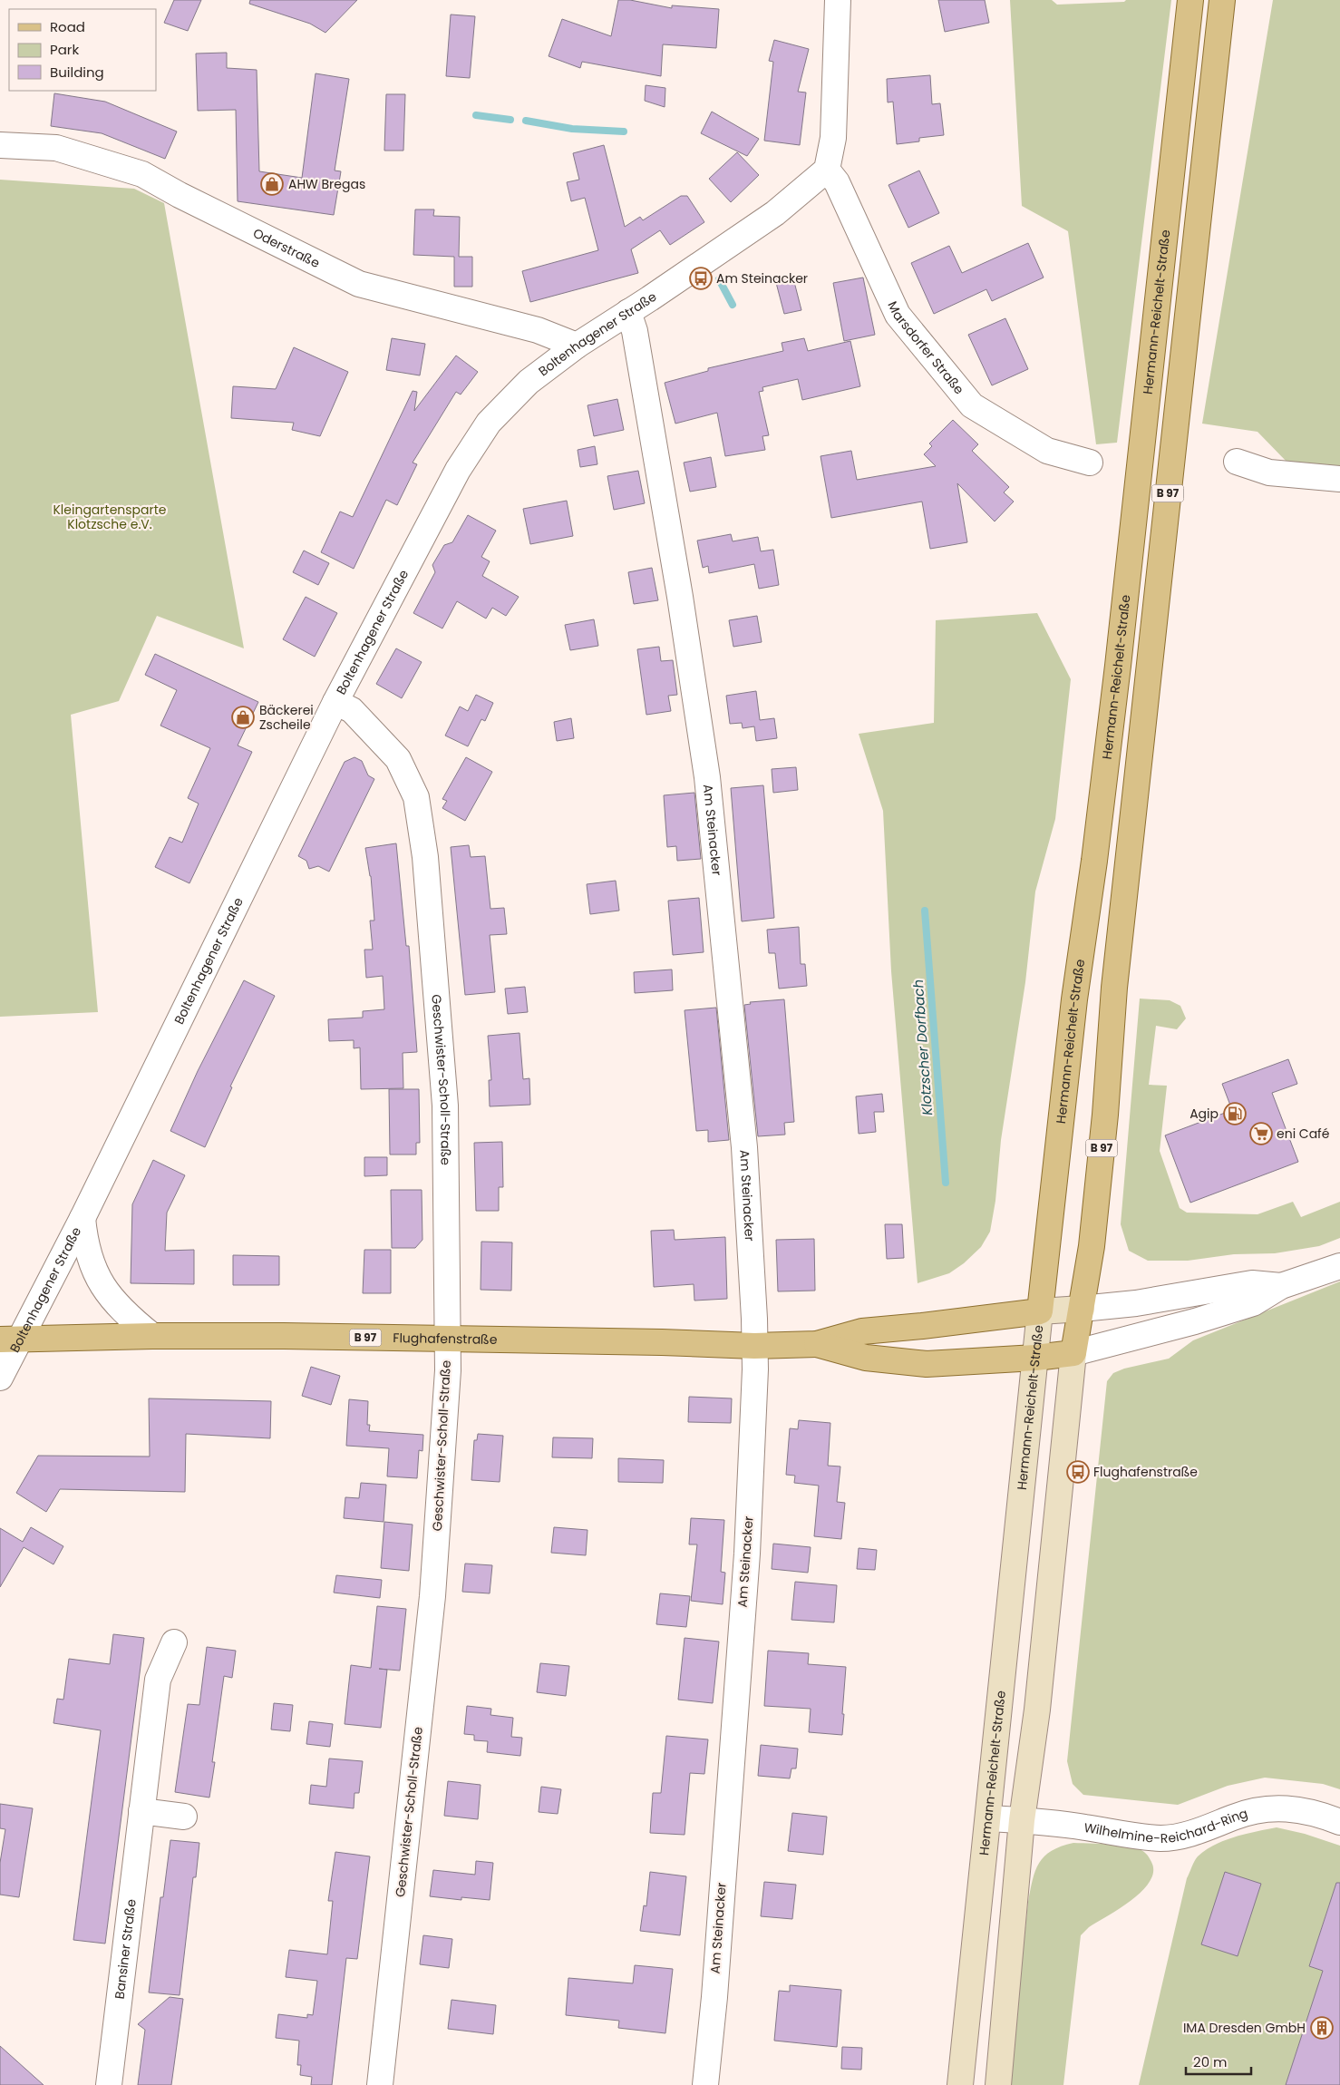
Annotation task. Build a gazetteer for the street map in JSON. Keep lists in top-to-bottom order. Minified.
{"streets":{"main road":["Hermann-Reichelt-Straße","B 97","Flughafenstraße"],"street":["Oderstraße","Boltenhagener Straße","Marsdorfer Straße","Am Steinacker","Geschwister-Scholl-Straße","Wilhelmine-Reichard-Ring","Bansiner Straße"]},"crossings":[["Oderstraße","Boltenhagener Straße"],["Hermann-Reichelt-Straße","Flughafenstraße"],["Hermann-Reichelt-Straße","Wilhelmine-Reichard-Ring"],["Boltenhagener Straße","Marsdorfer Straße"],["Boltenhagener Straße","Am Steinacker"],["Boltenhagener Straße","Geschwister-Scholl-Straße"],["Boltenhagener Straße","Flughafenstraße"],["B 97","Flughafenstraße"],["Am Steinacker","Flughafenstraße"],["Geschwister-Scholl-Straße","Flughafenstraße"]],"water":["Klotzscher Dorfbach"],"parks":["Kleingartensparte Klotzsche e.V."],"places":{"shop":["AHW Bregas","Bäckerei Zscheile"],"bus stop":["Am Steinacker","Flughafenstraße"],"fuel station":["Agip"],"supermarket":["eni Café"],"building":["IMA Dresden GmbH"]},"legend":["Road","Park","Building"],"scale_bar":"20 m"}
